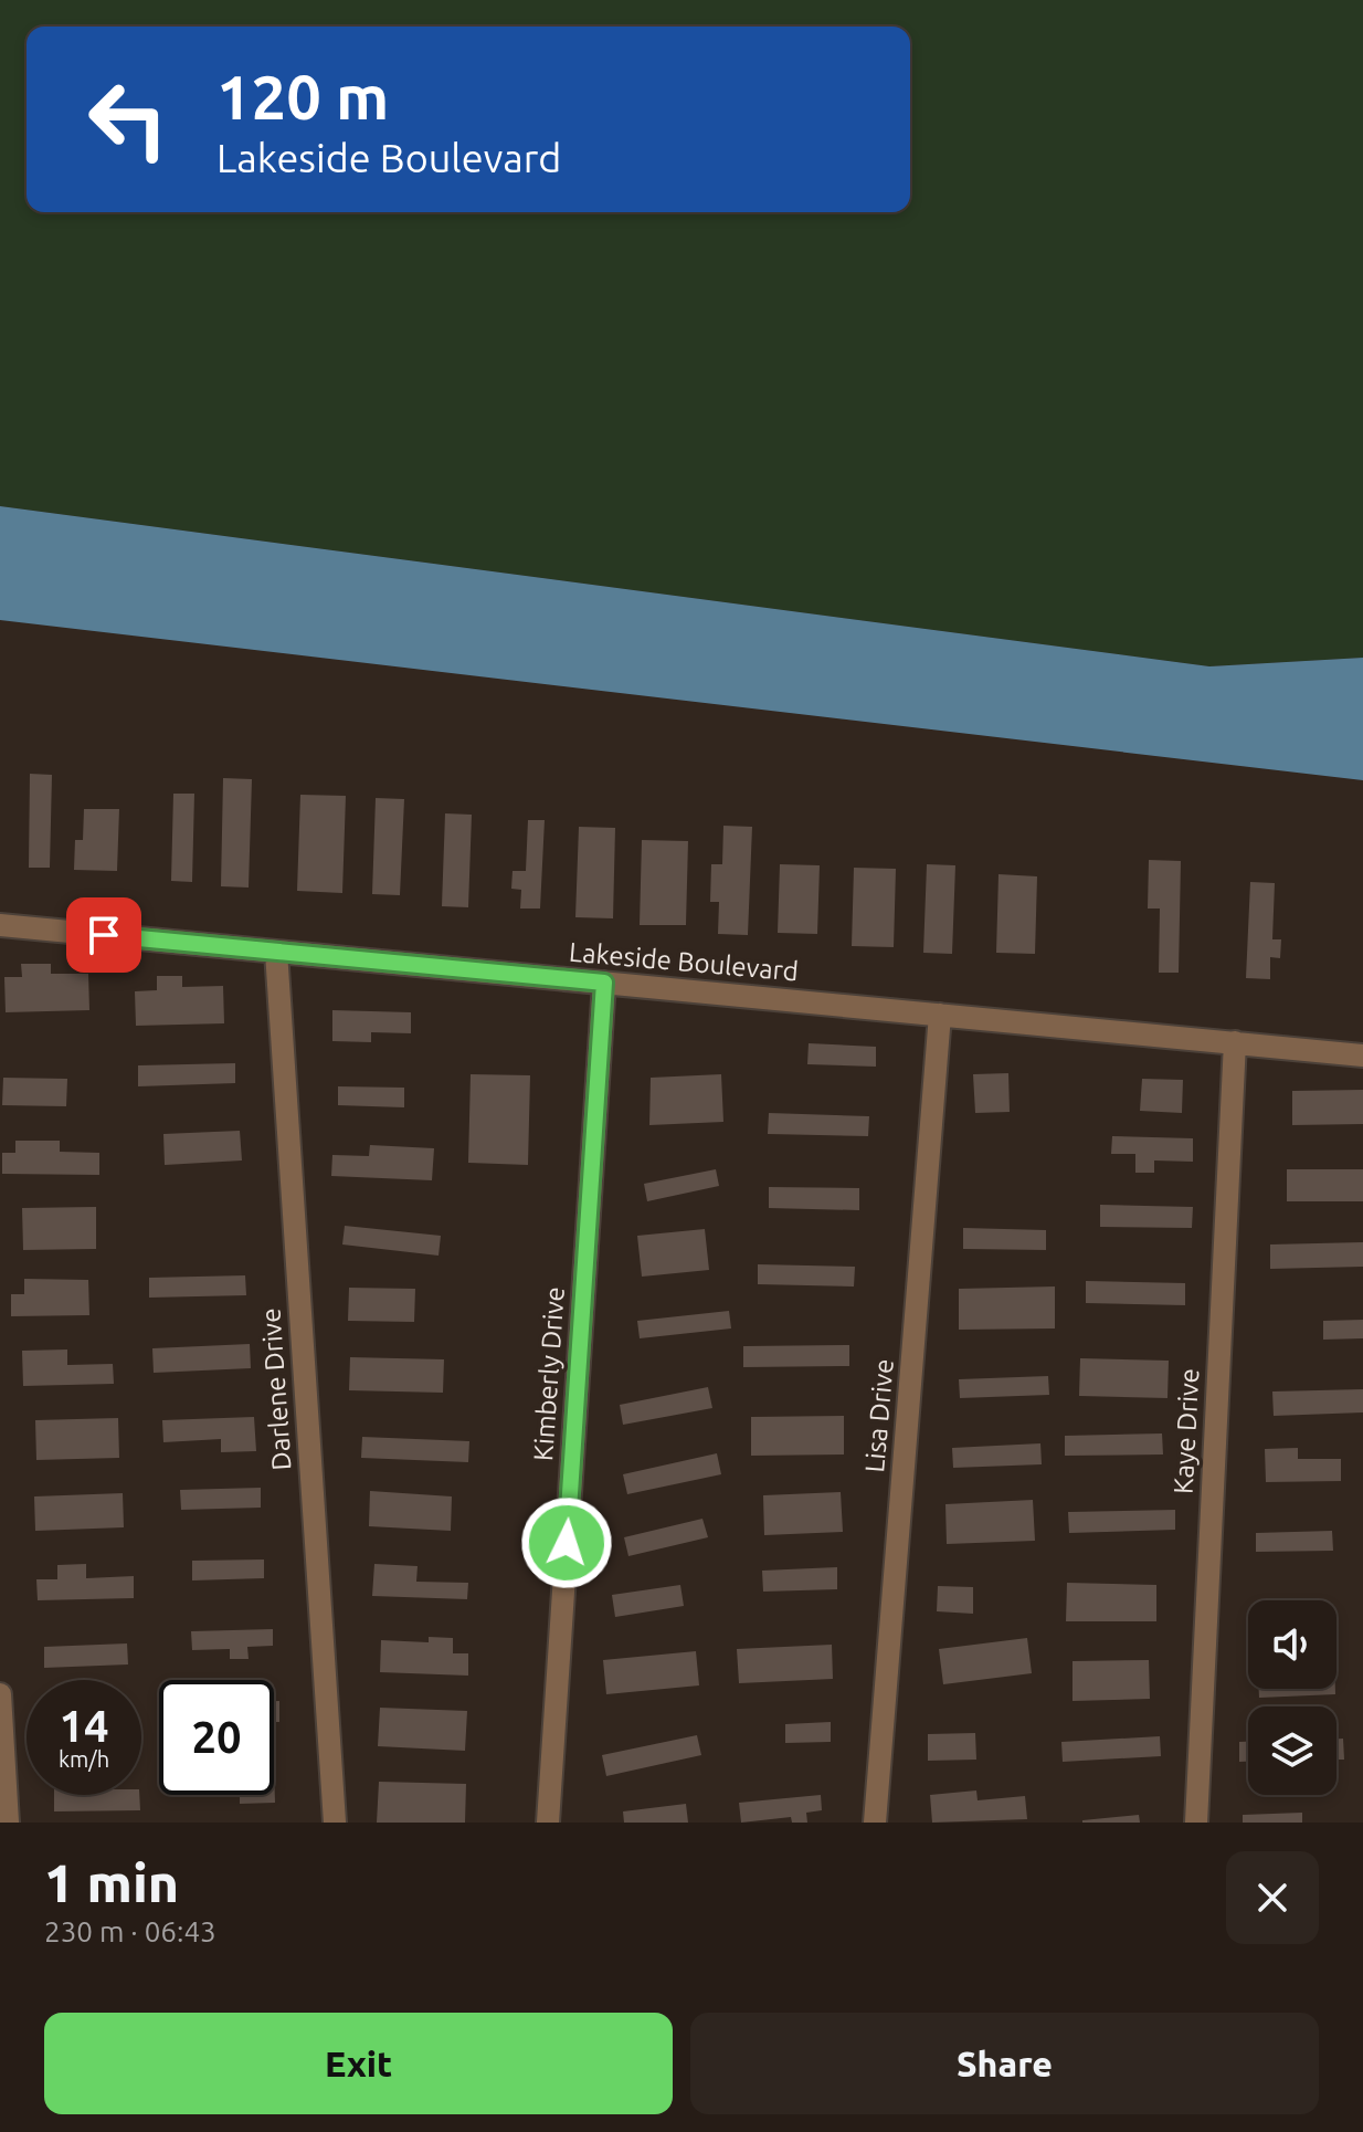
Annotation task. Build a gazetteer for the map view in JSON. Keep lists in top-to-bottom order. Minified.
{"streets":{"lane":["Lakeside Boulevard","Kimberly Drive","Darlene Drive","Lisa Drive","Kaye Drive"]},"crossings":[["Lakeside Boulevard","Kimberly Drive"],["Lakeside Boulevard","Darlene Drive"],["Lakeside Boulevard","Lisa Drive"],["Lakeside Boulevard","Kaye Drive"]],"page":{"turn":["120 m","Lakeside Boulevard"],"speed":"14 km/h","limit":"20","heading":["1 min","230 m · 06:43"],"buttons":["Exit","Share"]}}
